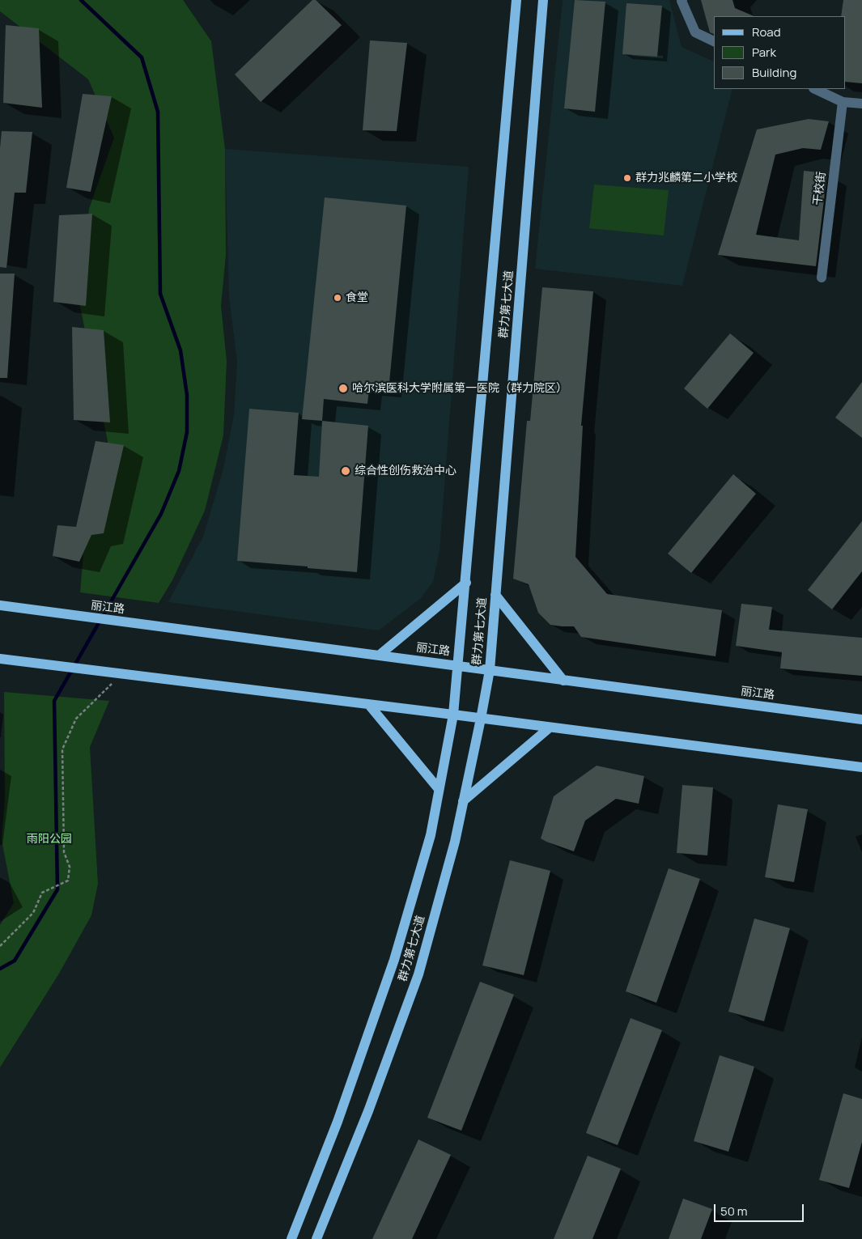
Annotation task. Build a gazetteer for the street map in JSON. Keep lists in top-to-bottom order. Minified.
{"streets":{"main road":["群力第七大道","丽江路"],"street":["干校街"]},"crossings":[["群力第七大道","丽江路"]],"parks":["雨阳公园"],"places":["群力兆麟第二小学校","食堂","哈尔滨医科大学附属第一医院（群力院区）","综合性创伤救治中心"],"legend":["Road","Park","Building"],"scale_bar":"50 m"}
